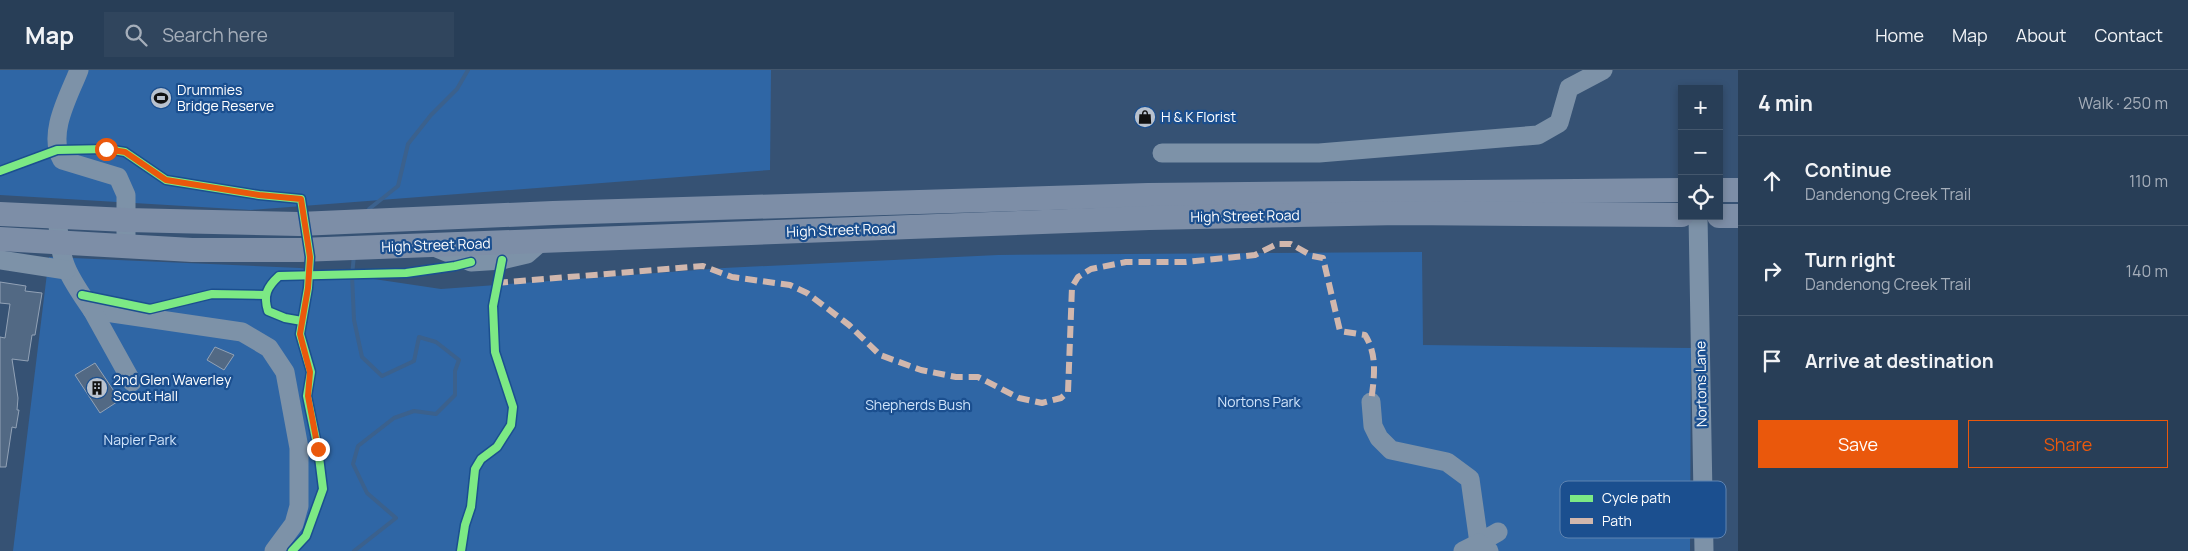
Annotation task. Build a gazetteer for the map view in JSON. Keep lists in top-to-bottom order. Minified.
{"streets":{"main road":["High Street Road"],"street":["Nortons Lane"]},"parks":["Nortons Park","Shepherds Bush","Napier Park"],"places":{"sports":["Drummies Bridge Reserve"],"shop":["H & K Florist"],"building":["2nd Glen Waverley Scout Hall"]},"legend":["Cycle path","Path"],"page":{"header":"Map","search":"Search here","nav":["Home","Map","About","Contact"],"heading":["4 min","Walk · 250 m"],"map_buttons":["+","−"],"list":[["Continue","Dandenong Creek Trail","110 m"],["Turn right","Dandenong Creek Trail","140 m"],"Arrive at destination"],"buttons":["Save","Share"]}}
